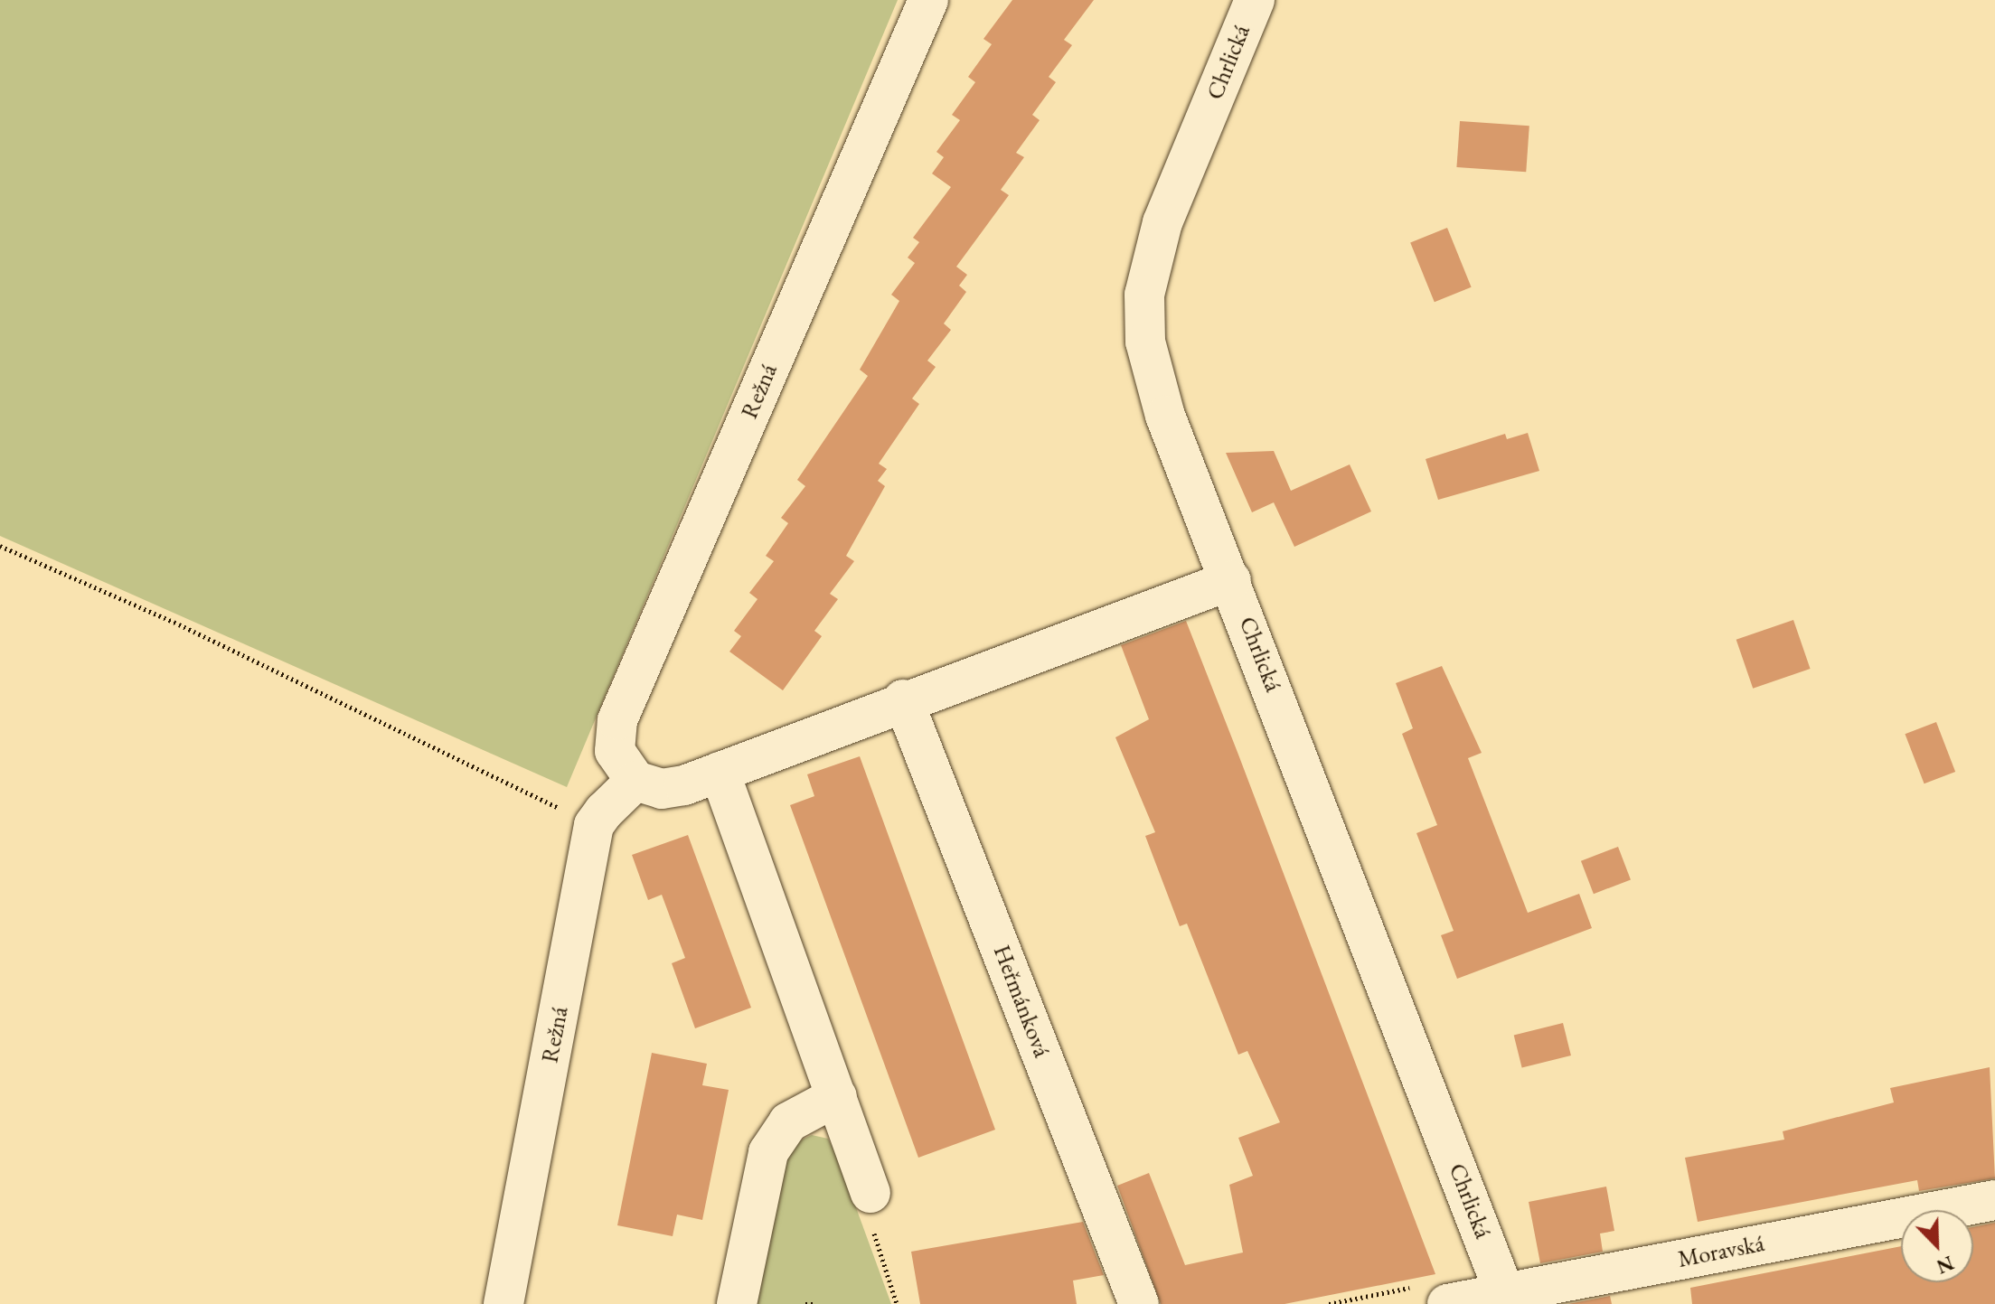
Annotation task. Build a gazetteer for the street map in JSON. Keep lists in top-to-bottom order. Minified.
{"streets":{"street":["Chrlická","Režná","Heřmánková","Moravská"]},"crossings":[["Chrlická","Moravská"]],"north":"bottom right"}
